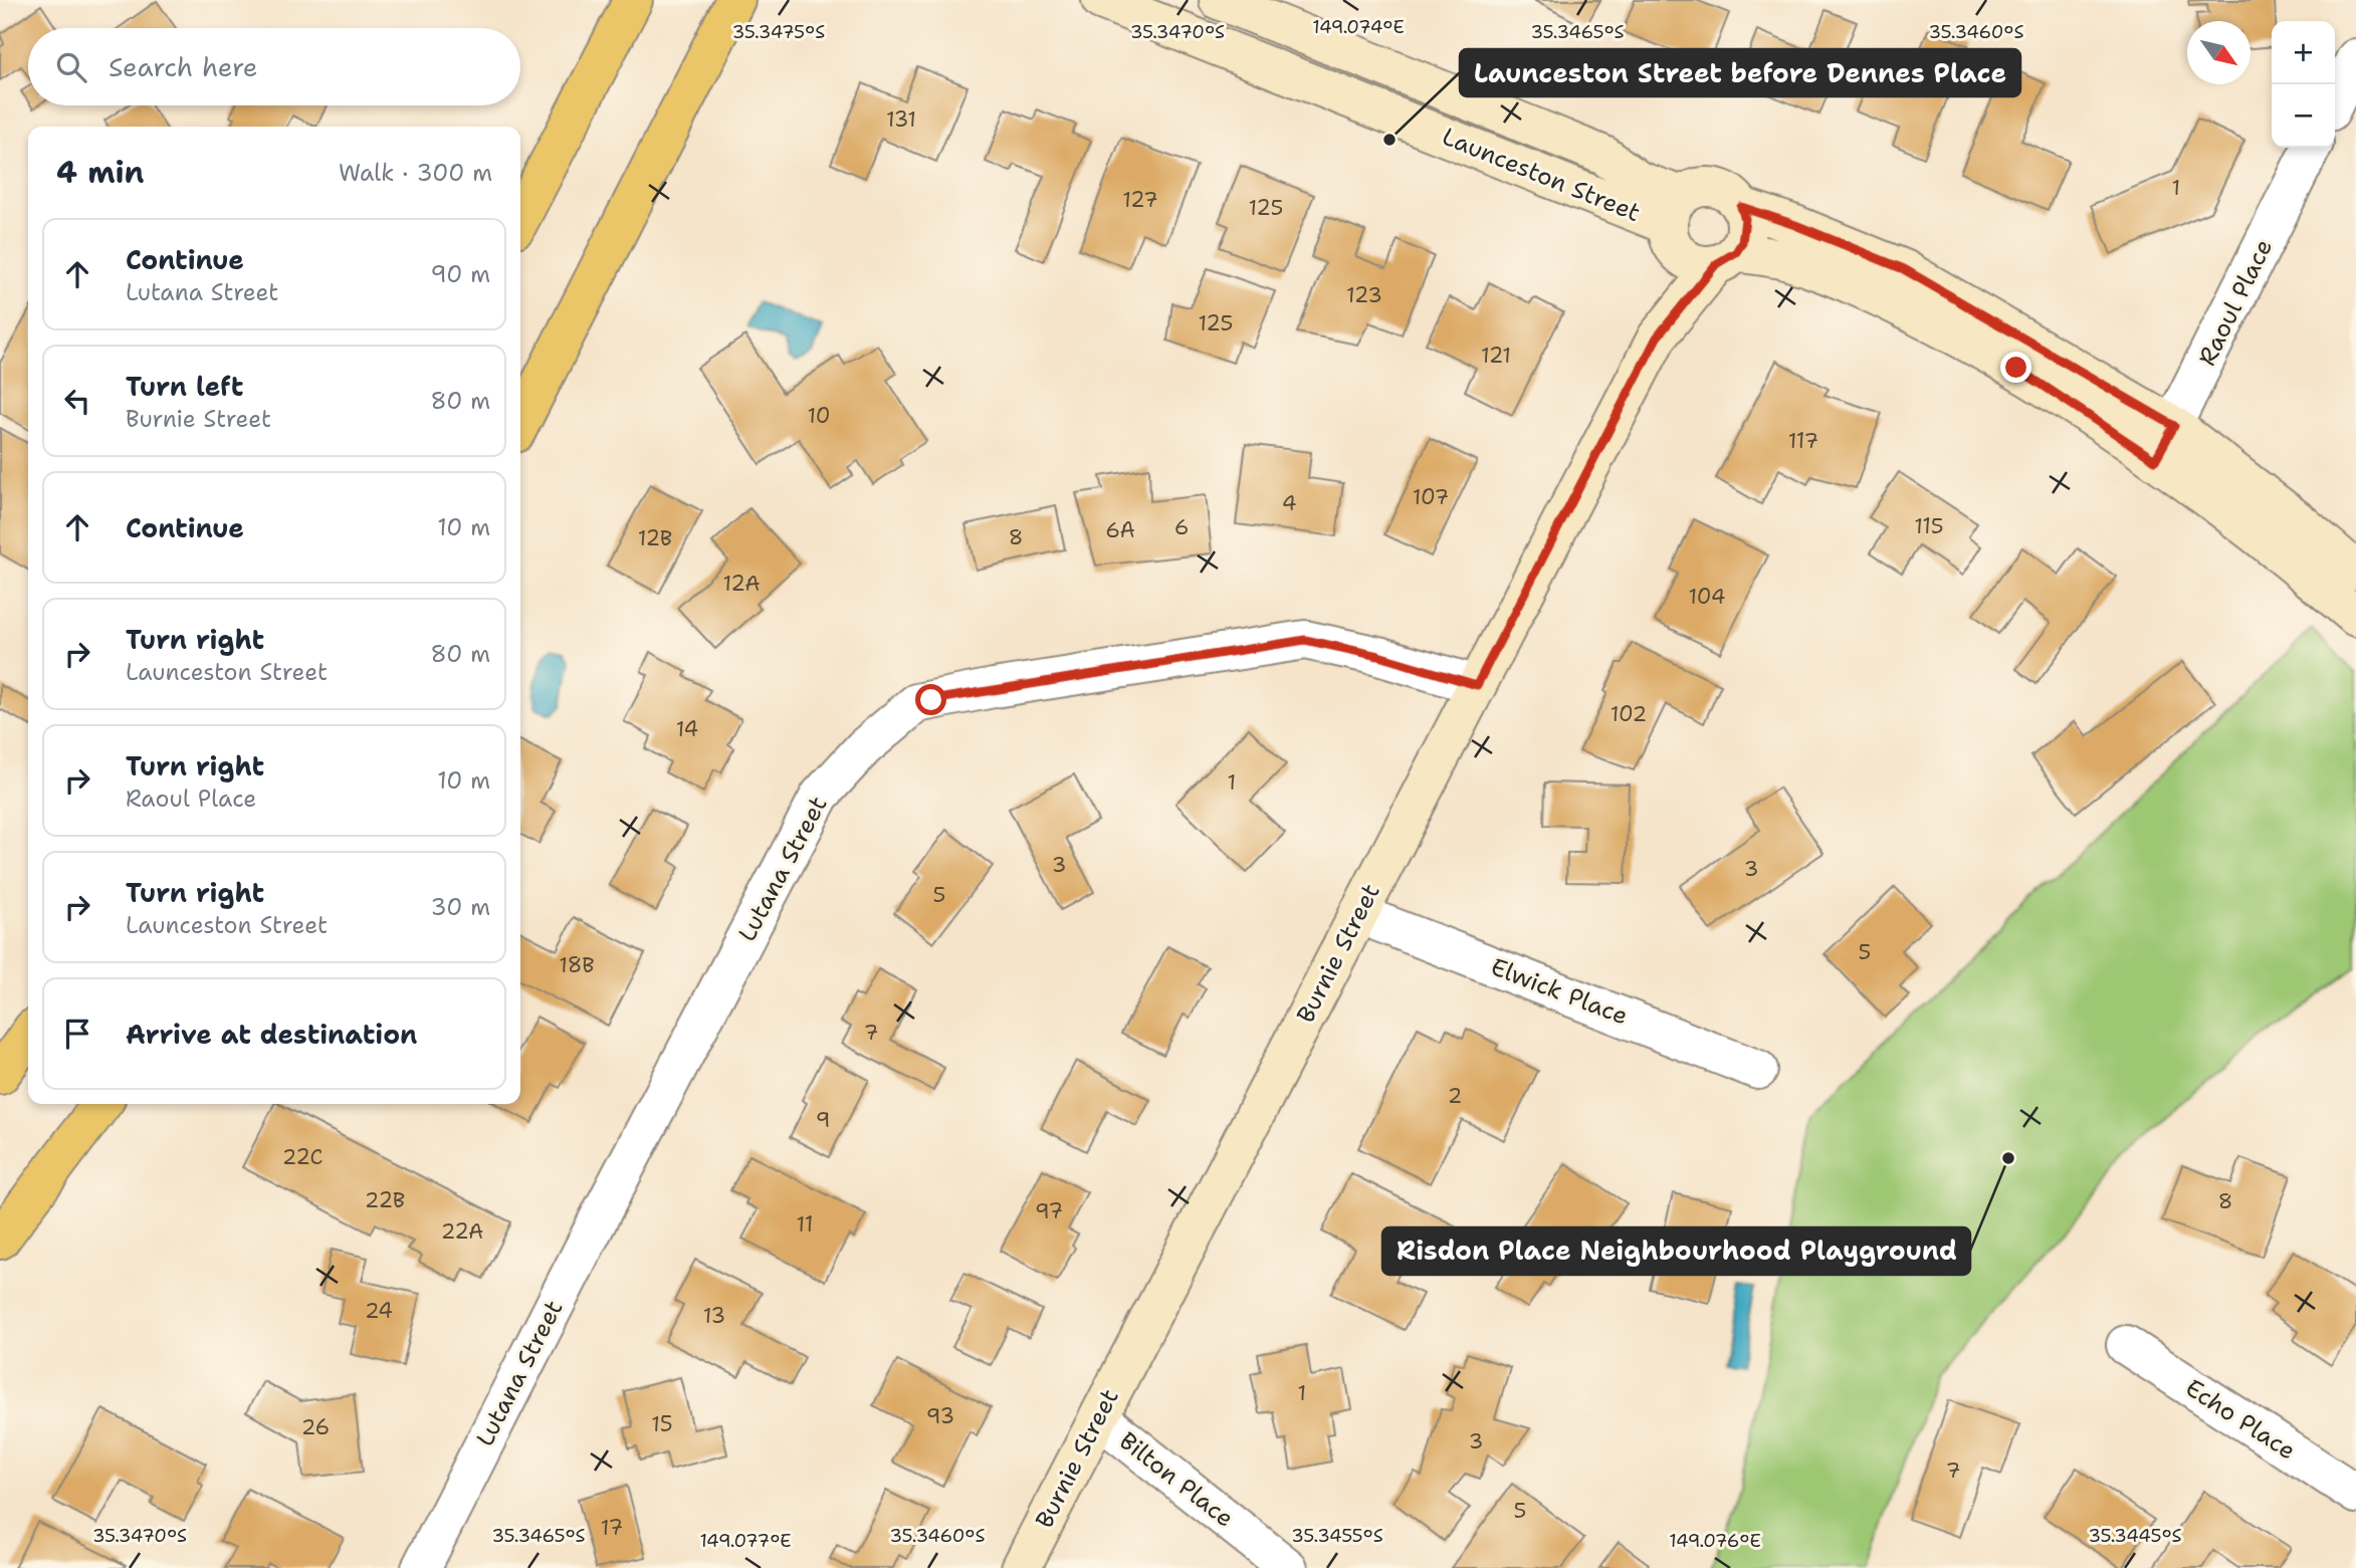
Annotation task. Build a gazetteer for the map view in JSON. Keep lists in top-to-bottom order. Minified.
{"streets":{"main road":["Launceston Street","Burnie Street"],"street":["Raoul Place","Lutana Street","Elwick Place","Echo Place","Bilton Place"]},"crossings":[["Launceston Street","Burnie Street"],["Lutana Street","Burnie Street"],["Burnie Street","Elwick Place"],["Burnie Street","Bilton Place"]],"places":["Launceston Street before Dennes Place","Risdon Place Neighbourhood Playground"],"house_numbers":["131","1","127","125","123","125","121","10","117","107","4","115","6","6A","8","12B","12A","104","102","14","1","3","3","5","5","18B","7","2","9","22C","22B","8","97","11","22A","24","13","1","93","15","26","3","7","5","17"],"north":"bottom right","page":{"map_buttons":["+","−"],"search":"Search here","heading":["4 min","Walk · 300 m"],"list":[["Continue","Lutana Street","90 m"],["Turn left","Burnie Street","80 m"],["Continue","10 m"],["Turn right","Launceston Street","80 m"],["Turn right","Raoul Place","10 m"],["Turn right","Launceston Street","30 m"],"Arrive at destination"]},"coordinates":["149.074°E","35.3475°S","35.3470°S","35.3465°S","35.3460°S","35.3455°S","35.3445°S","149.077°E","149.076°E"]}
